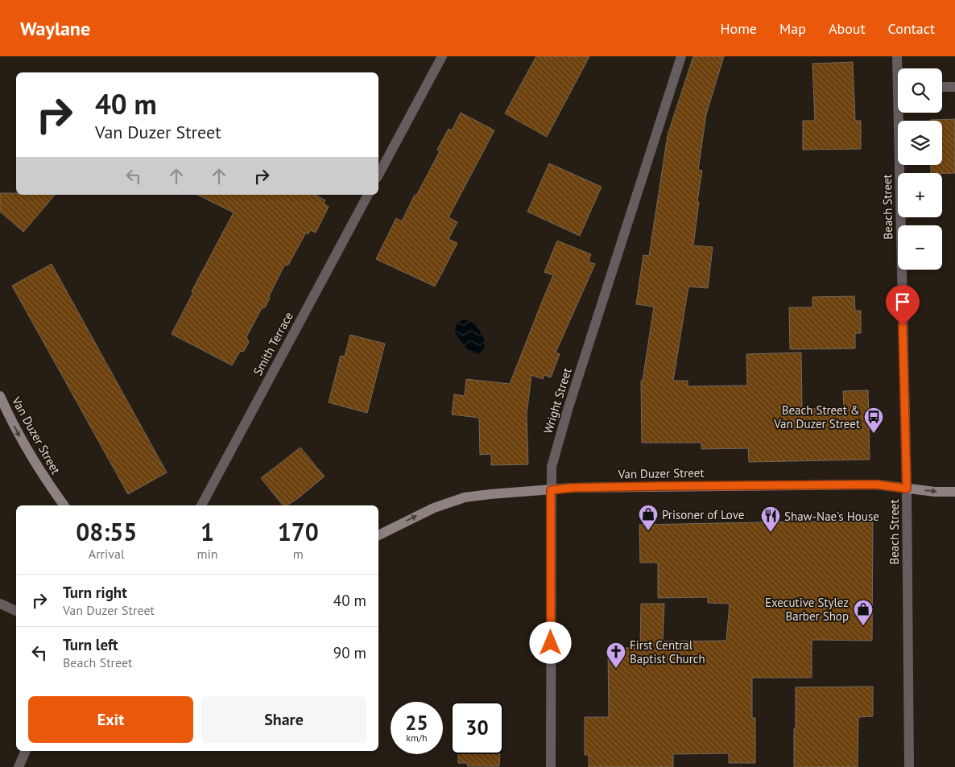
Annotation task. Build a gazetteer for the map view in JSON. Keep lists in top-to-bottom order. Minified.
{"streets":{"main road":["Van Duzer Street"],"street":["Beach Street","Smith Terrace","Wright Street"]},"crossings":[["Beach Street","Van Duzer Street"],["Wright Street","Van Duzer Street"]],"one_way":["Van Duzer Street"],"places":{"bus stop":["Beach Street & Van Duzer Street"],"shop":["Prisoner of Love","Executive Stylez Barber Shop"],"restaurant":["Shaw-Nae's House"],"church":["First Central Baptist Church"]},"page":{"header":"Waylane","nav":["Home","Map","About","Contact"],"map_buttons":["+","−"],"turn":["40 m","Van Duzer Street"],"eta":["08:55","Arrival","1","min","170","m"],"list":[{"name":"Turn right","note":"Van Duzer Street","value":"40 m"},{"name":"Turn left","note":"Beach Street","value":"90 m"}],"buttons":["Exit","Share"],"speed":"25 km/h","limit":"30"}}
